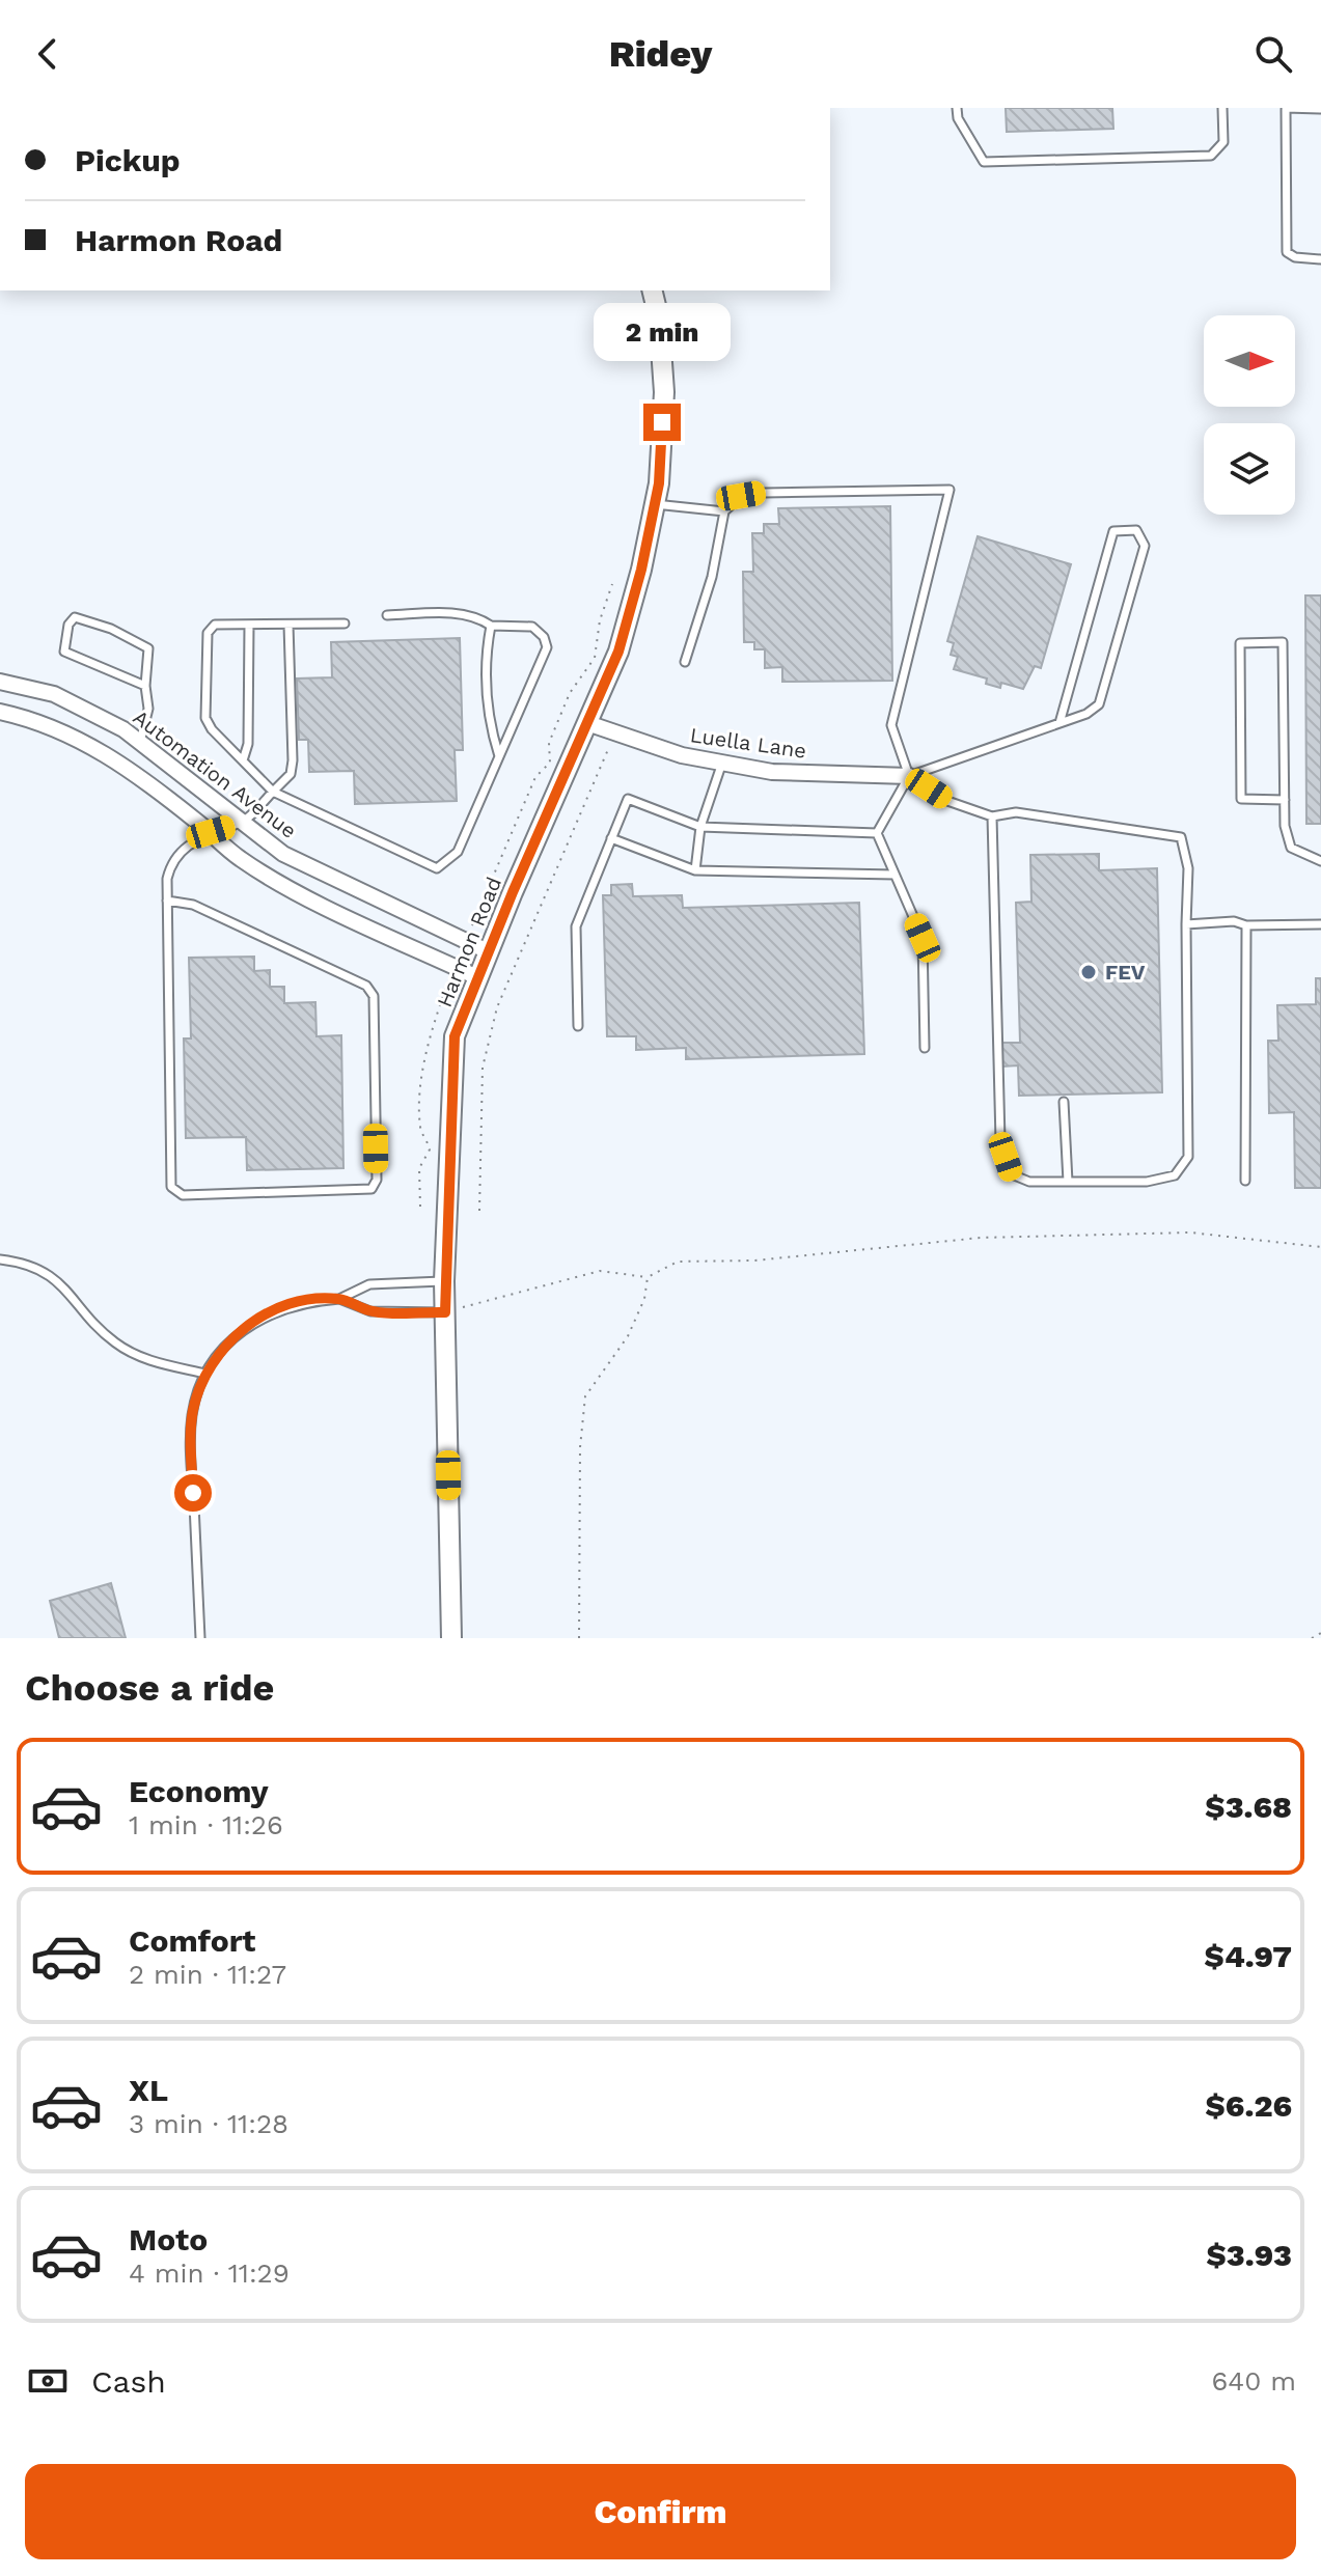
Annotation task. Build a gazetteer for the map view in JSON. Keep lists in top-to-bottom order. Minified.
{"streets":{"street":["Luella Lane","Automation Avenue","Harmon Road"]},"crossings":[["Luella Lane","Harmon Road"],["Automation Avenue","Harmon Road"]],"places":["FEV"],"north":"right","page":{"header":"Ridey","banner":["Pickup","Harmon Road"],"bubble":"2 min","heading":"Choose a ride","list":[{"name":"Economy","note":"1 min · 11:26","value":"$3.68"},{"name":"Comfort","note":"2 min · 11:27","value":"$4.97"},{"name":"XL","note":"3 min · 11:28","value":"$6.26"},{"name":"Moto","note":"4 min · 11:29","value":"$3.93"}],"pay":["Cash","640 m"],"buttons":"Confirm"}}
